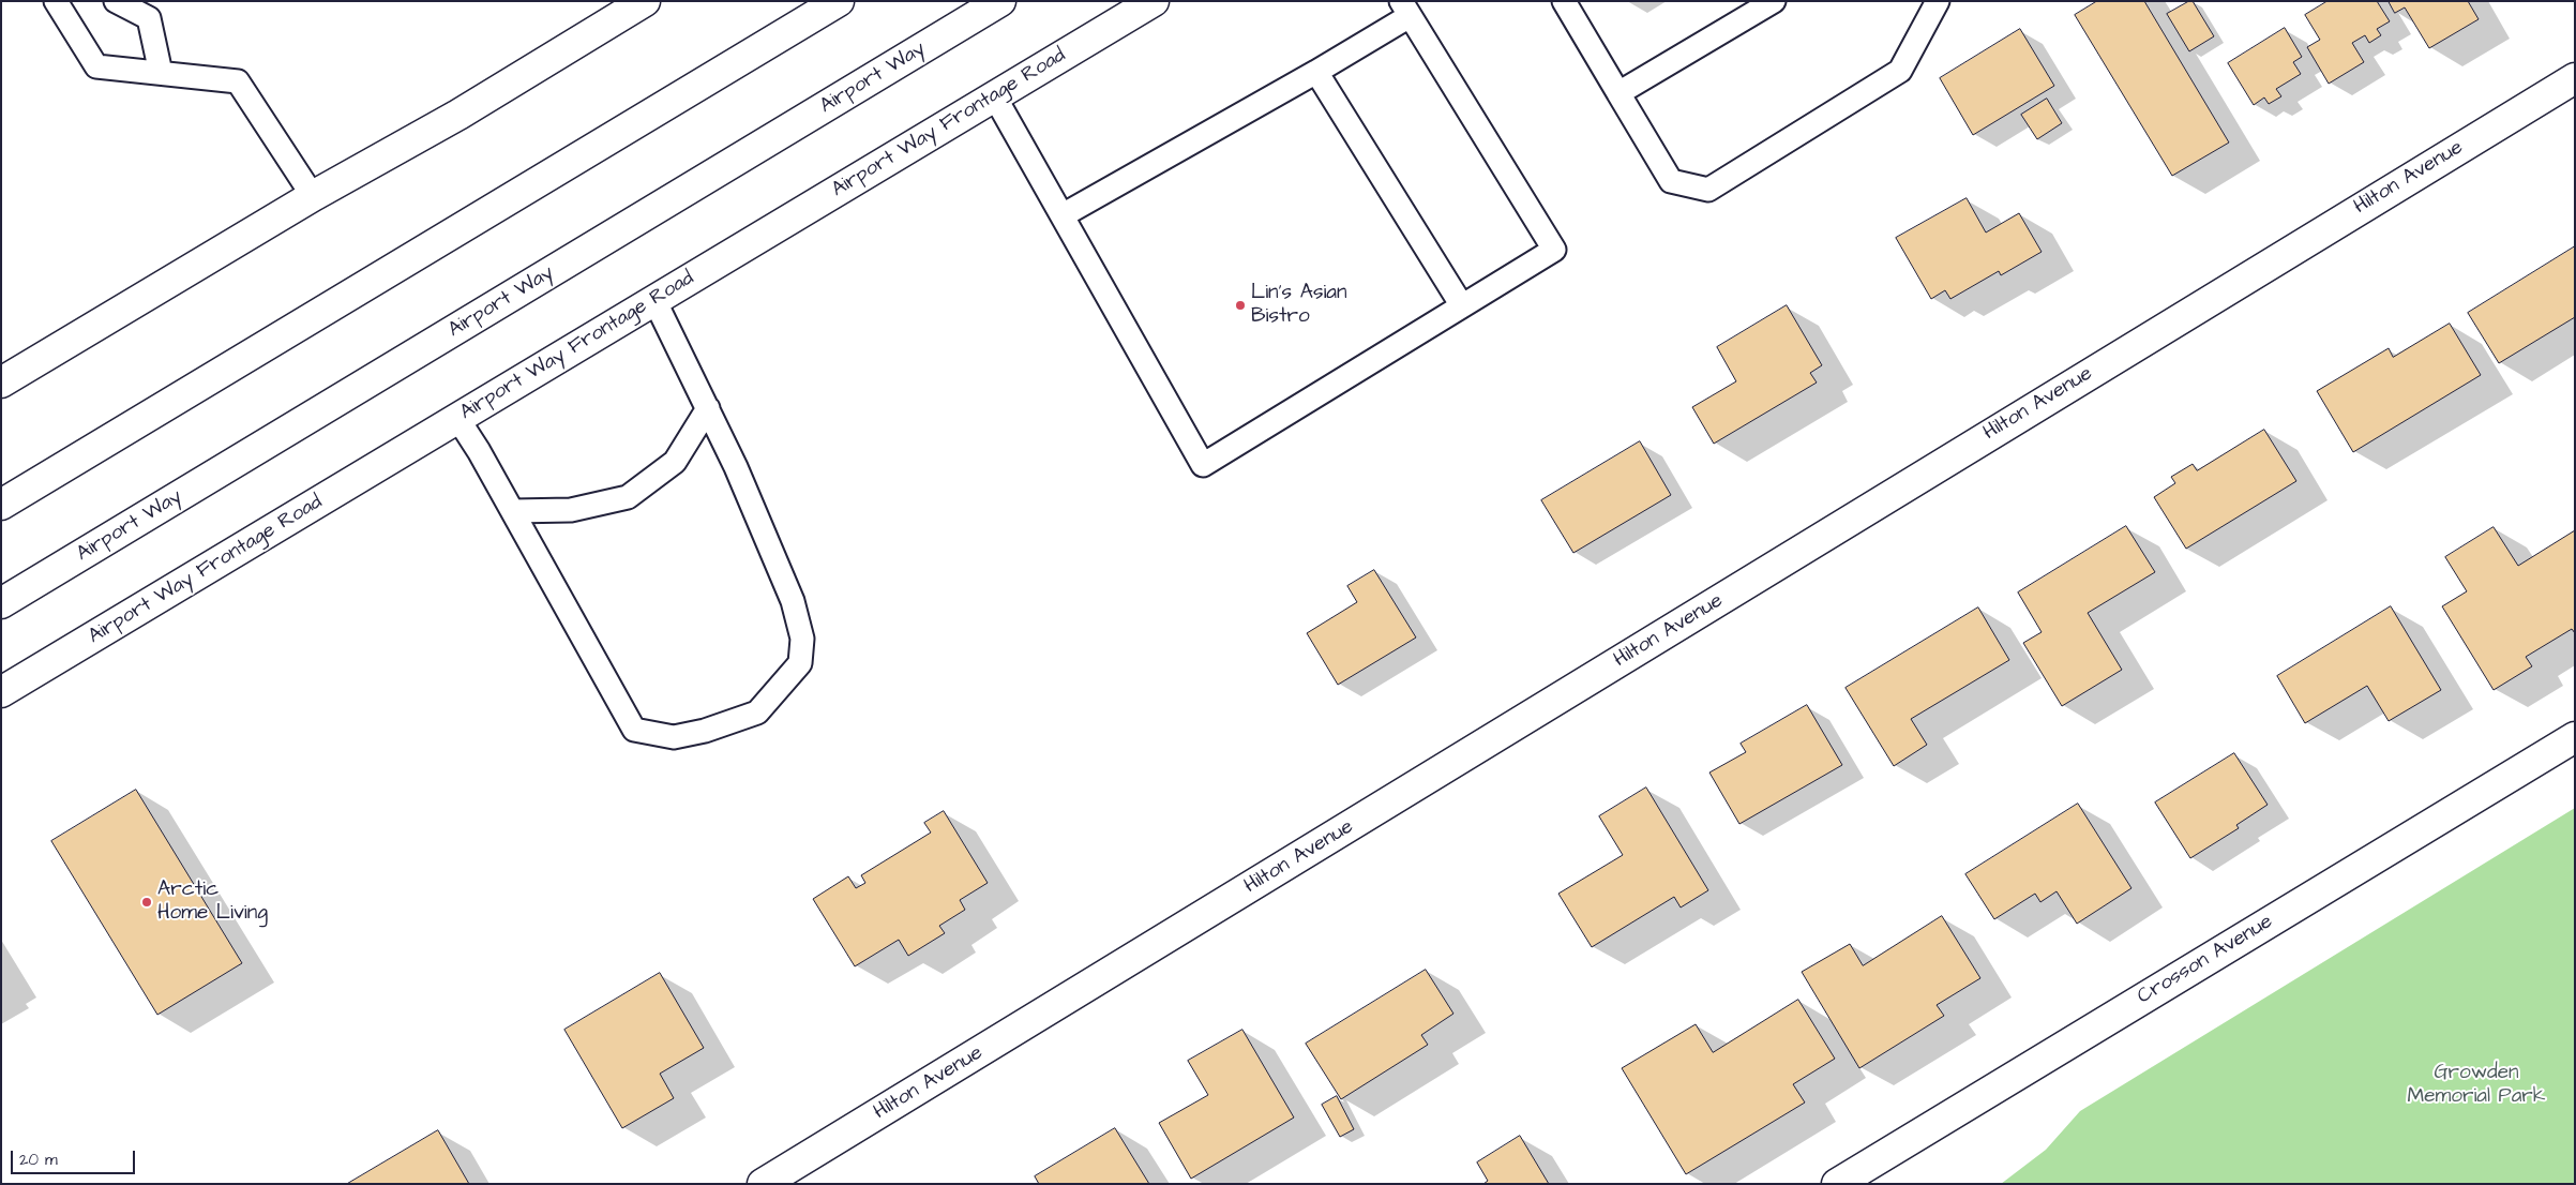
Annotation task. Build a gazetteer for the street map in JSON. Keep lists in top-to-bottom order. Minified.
{"streets":{"street":["Airport Way","Airport Way Frontage Road","Hilton Avenue","Crosson Avenue"]},"parks":["Growden Memorial Park"],"places":["Lin's Asian Bistro","Arctic Home Living"],"scale_bar":"20 m"}
